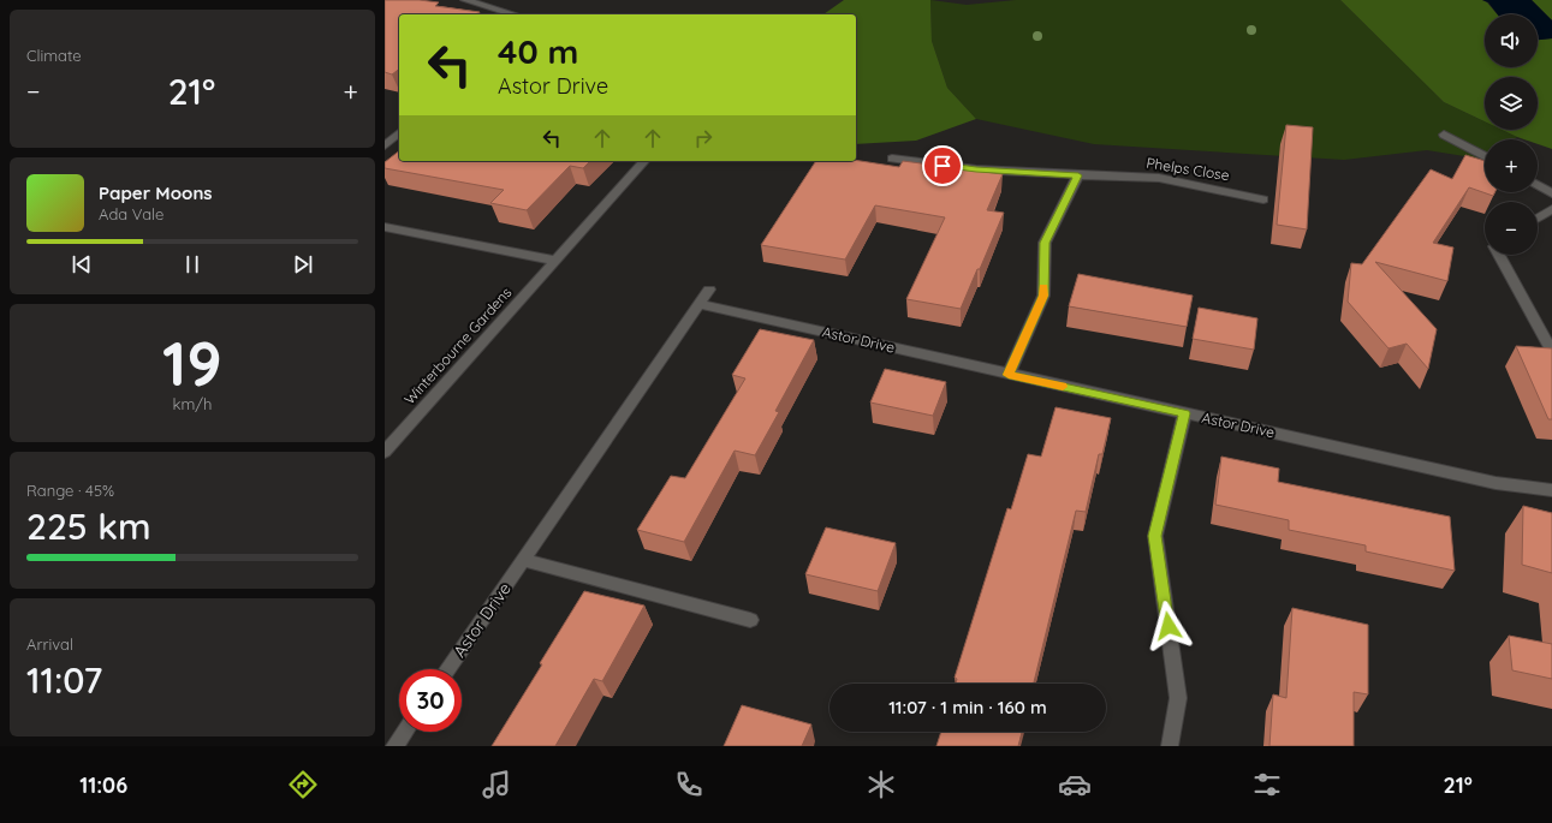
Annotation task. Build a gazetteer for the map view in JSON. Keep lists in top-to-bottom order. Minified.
{"streets":{"street":["Phelps Close","Astor Drive","Winterbourne Gardens"]},"page":{"tile":["Climate",["19","km/h"],["Range · 45%","225 km"],["Arrival","11:07"]],"map_buttons":["+","−"],"turn":["40 m","Astor Drive"],"heat":["−","21°","+"],"song":["Paper Moons","Ada Vale"],"limit":"30","trip":"11:07 · 1 min · 160 m","tabs":["11:06","21°"]}}
